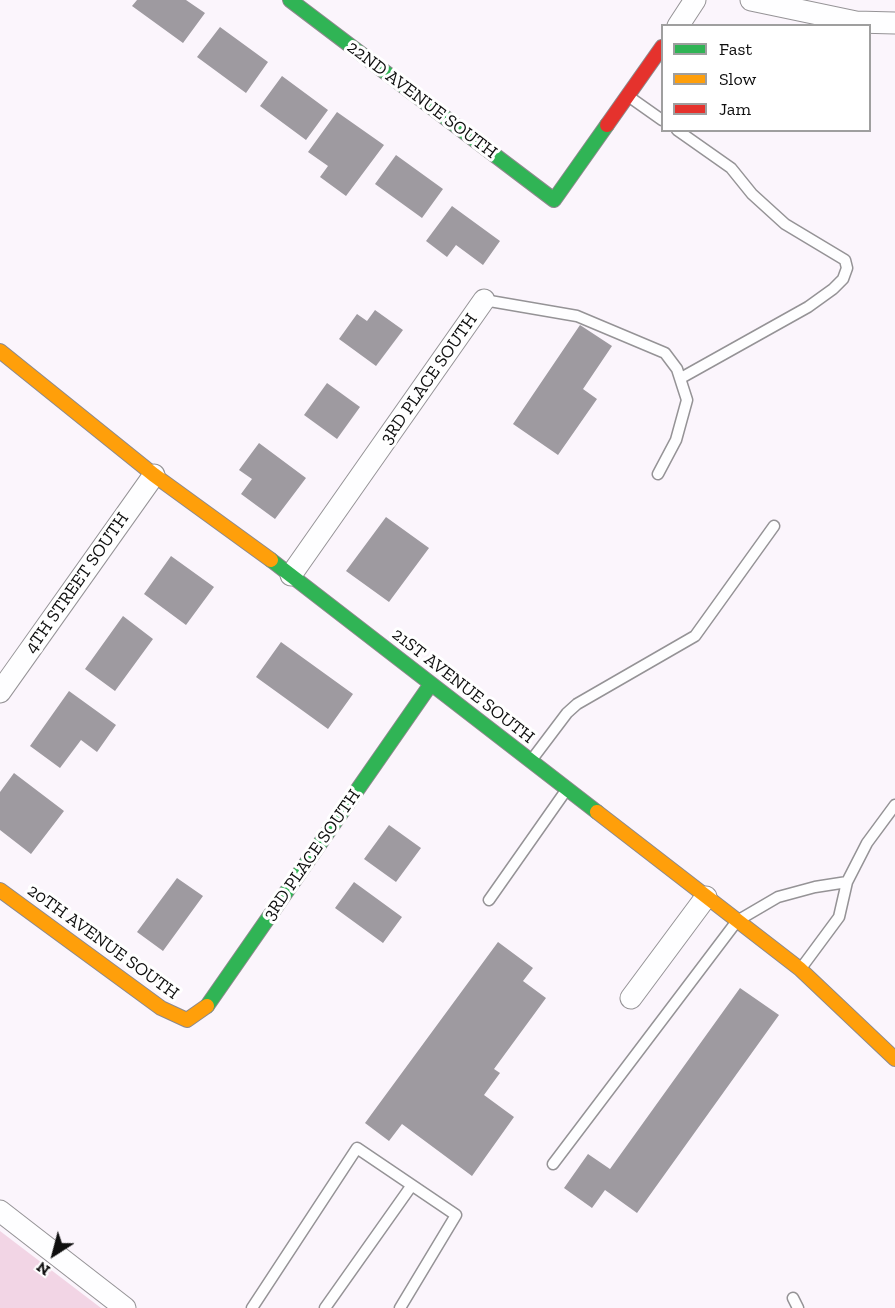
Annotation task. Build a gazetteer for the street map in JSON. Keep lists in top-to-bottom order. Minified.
{"streets":{"street":["22ND AVENUE SOUTH","3RD PLACE SOUTH","4TH STREET SOUTH","21ST AVENUE SOUTH","20TH AVENUE SOUTH"]},"crossings":[["3RD PLACE SOUTH","21ST AVENUE SOUTH"],["3RD PLACE SOUTH","20TH AVENUE SOUTH"],["4TH STREET SOUTH","21ST AVENUE SOUTH"]],"legend":["Fast","Slow","Jam"],"north":"bottom left"}
